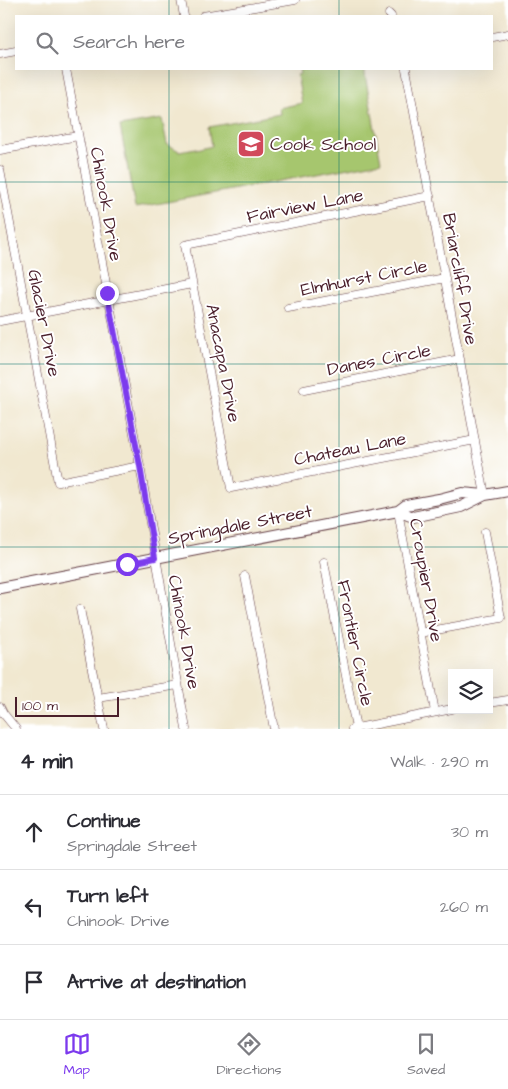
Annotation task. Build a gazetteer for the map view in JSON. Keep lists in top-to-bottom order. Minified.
{"streets":{"main road":["Springdale Street"],"street":["Chinook Drive","Fairview Lane","Elmhurst Circle","Briarcliff Drive","Glacier Drive","Danes Circle","Anacapa Drive","Chateau Lane","Croupier Drive","Frontier Circle"]},"crossings":[["Chinook Drive","Glacier Drive"],["Chinook Drive","Springdale Street"],["Fairview Lane","Briarcliff Drive"],["Fairview Lane","Anacapa Drive"],["Elmhurst Circle","Briarcliff Drive"],["Briarcliff Drive","Danes Circle"],["Briarcliff Drive","Chateau Lane"],["Briarcliff Drive","Springdale Street"],["Anacapa Drive","Chateau Lane"],["Springdale Street","Croupier Drive"]],"places":{"school or university":["Cook School"]},"scale_bar":"100 m","page":{"search":"Search here","scale":"100 m","heading":["4 min","Walk · 290 m"],"list":[["Continue","Springdale Street","30 m"],["Turn left","Chinook Drive","260 m"],"Arrive at destination"],"nav":["Map","Directions","Saved"]}}
